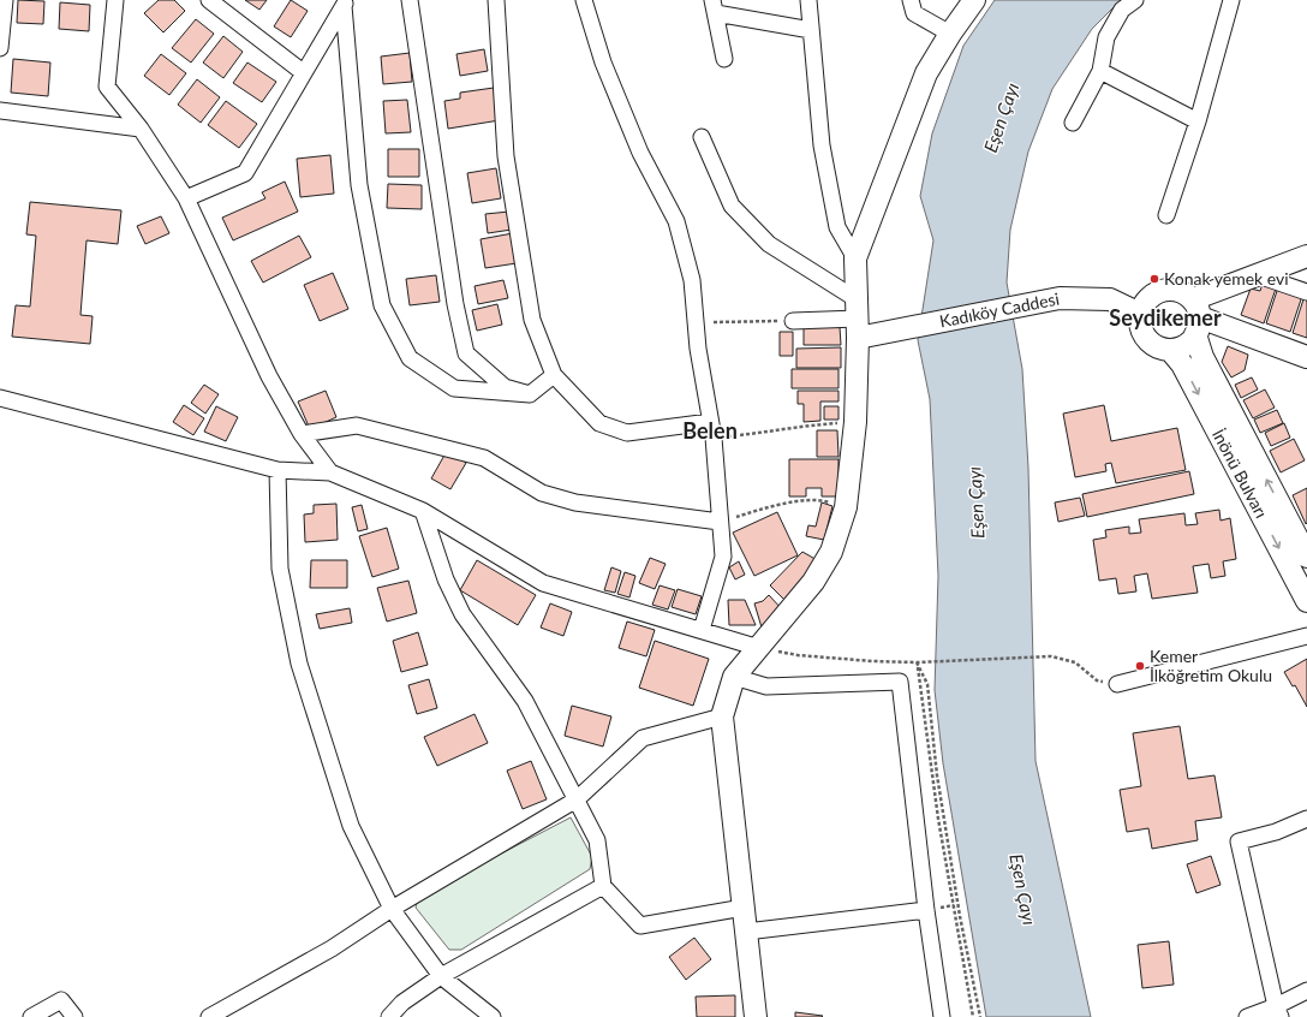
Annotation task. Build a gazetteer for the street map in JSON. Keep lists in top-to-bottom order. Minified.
{"streets":{"street":["Kadıköy Caddesi","İnönü Bulvarı"]},"crossings":[["Kadıköy Caddesi","İnönü Bulvarı"]],"districts":["Seydikemer","Belen"],"water":["Eşen Çayı"],"places":["Konak yemek evi","Kemer İlköğretim Okulu"]}
